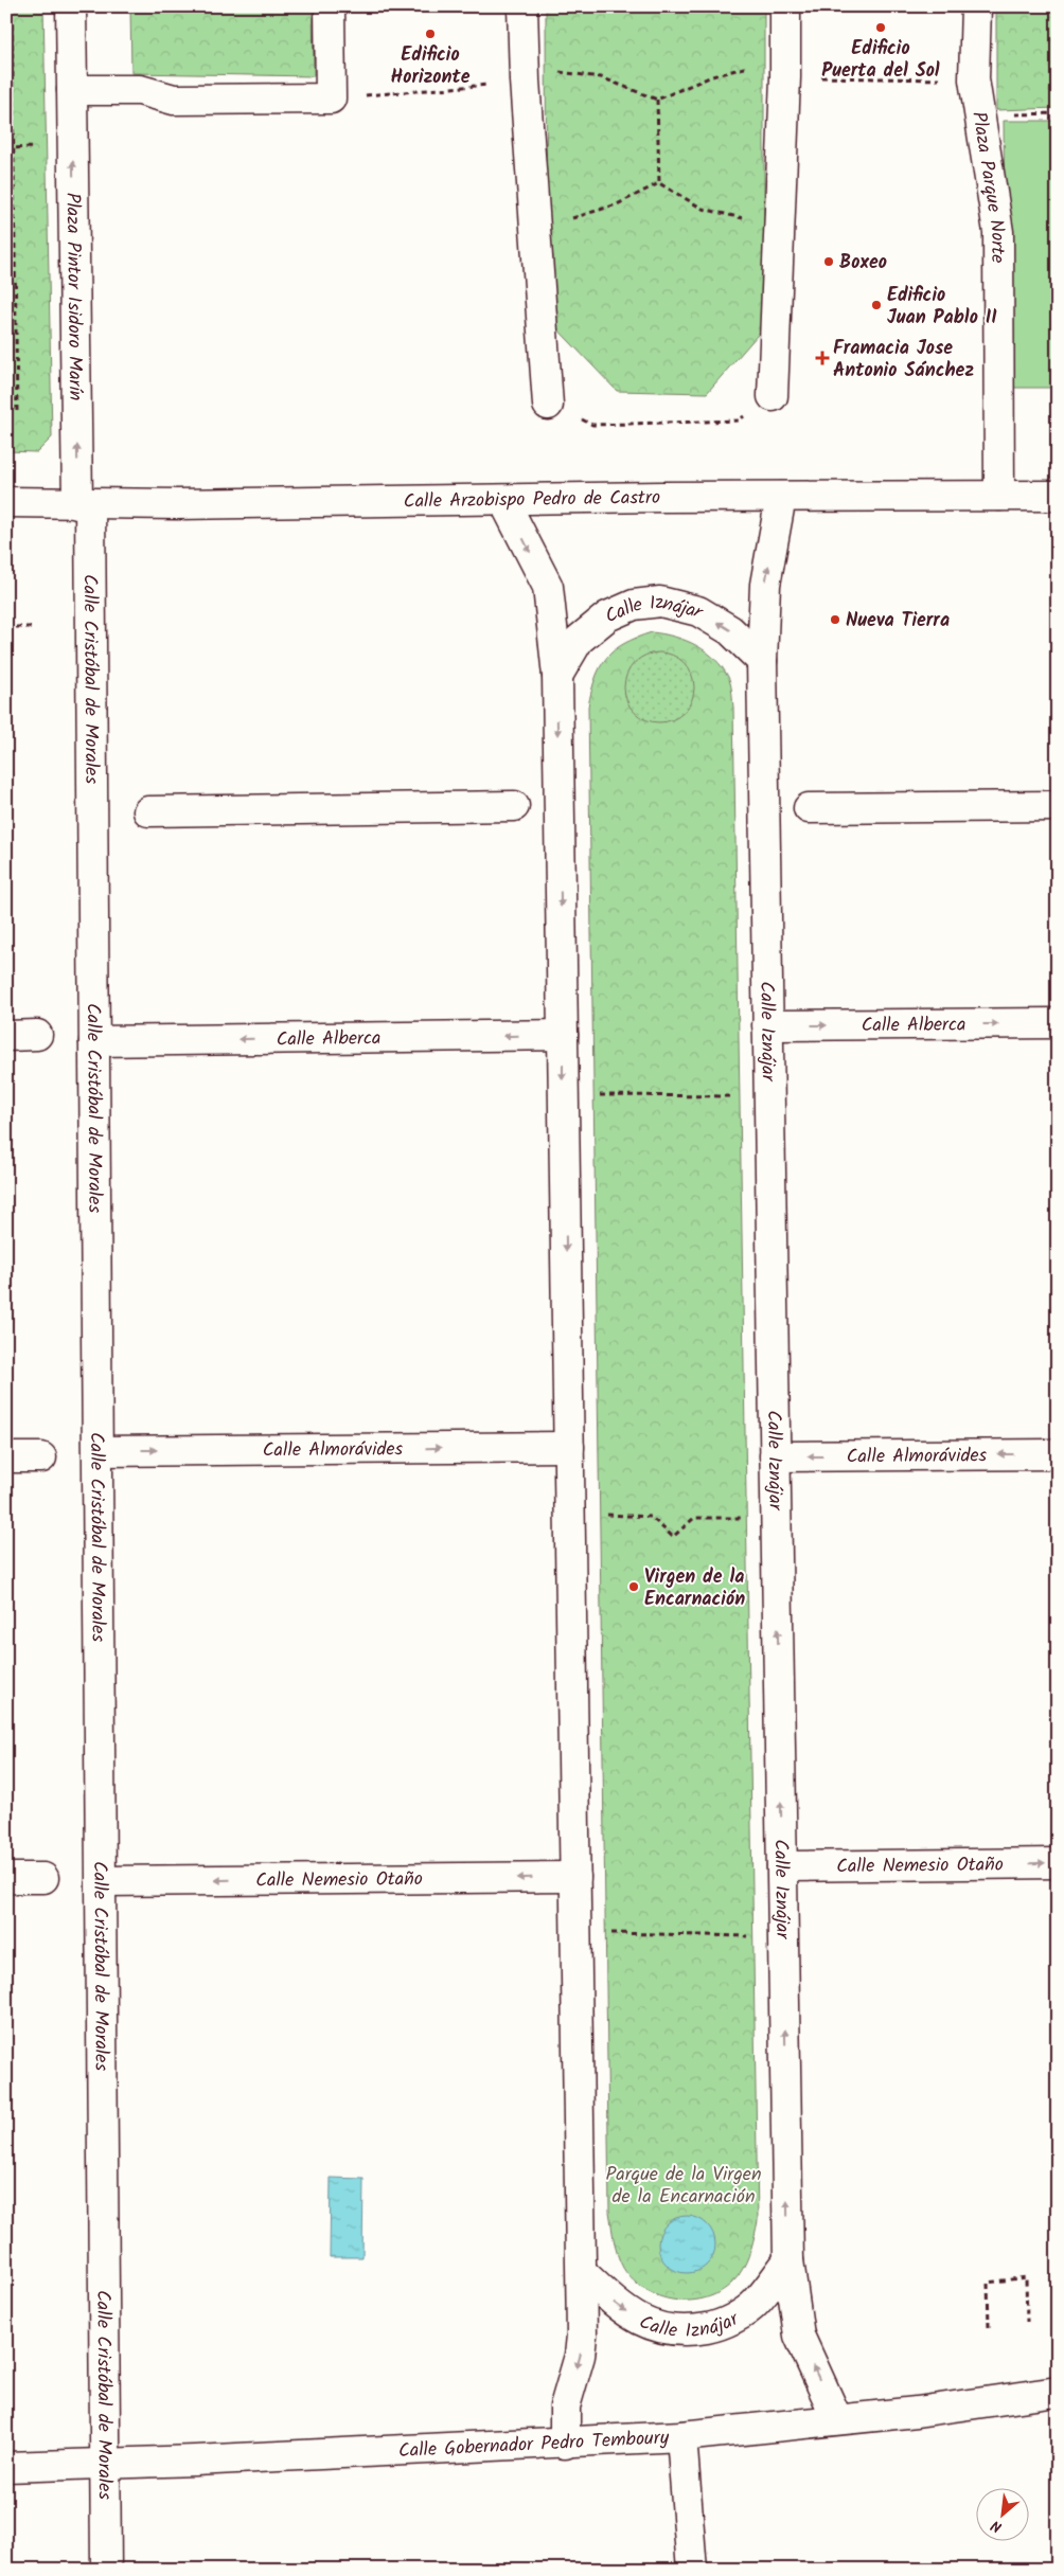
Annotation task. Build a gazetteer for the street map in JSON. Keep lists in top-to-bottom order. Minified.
{"streets":{"street":["Plaza Parque Norte","Plaza Pintor Isidoro Marín","Calle Arzobispo Pedro de Castro","Calle Iznájar","Calle Cristóbal de Morales","Calle Alberca","Calle Almorávides","Calle Nemesio Otaño","Calle Gobernador Pedro Temboury"]},"crossings":[["Plaza Parque Norte","Calle Arzobispo Pedro de Castro"],["Plaza Pintor Isidoro Marín","Calle Arzobispo Pedro de Castro"],["Plaza Pintor Isidoro Marín","Calle Cristóbal de Morales"],["Calle Arzobispo Pedro de Castro","Calle Iznájar"],["Calle Arzobispo Pedro de Castro","Calle Cristóbal de Morales"],["Calle Iznájar","Calle Alberca"],["Calle Iznájar","Calle Almorávides"],["Calle Iznájar","Calle Nemesio Otaño"],["Calle Iznájar","Calle Gobernador Pedro Temboury"],["Calle Cristóbal de Morales","Calle Alberca"],["Calle Cristóbal de Morales","Calle Almorávides"],["Calle Cristóbal de Morales","Calle Nemesio Otaño"],["Calle Cristóbal de Morales","Calle Gobernador Pedro Temboury"]],"one_way":["Plaza Pintor Isidoro Marín"],"parks":["Parque de la Virgen de la Encarnación"],"places":{"other":["Edificio Puerta del Sol","Edificio Horizonte","Boxeo","Edificio Juan Pablo II","Nueva Tierra","Virgen de la Encarnación"],"health":["Framacia Jose Antonio Sánchez"]},"north":"bottom left"}
